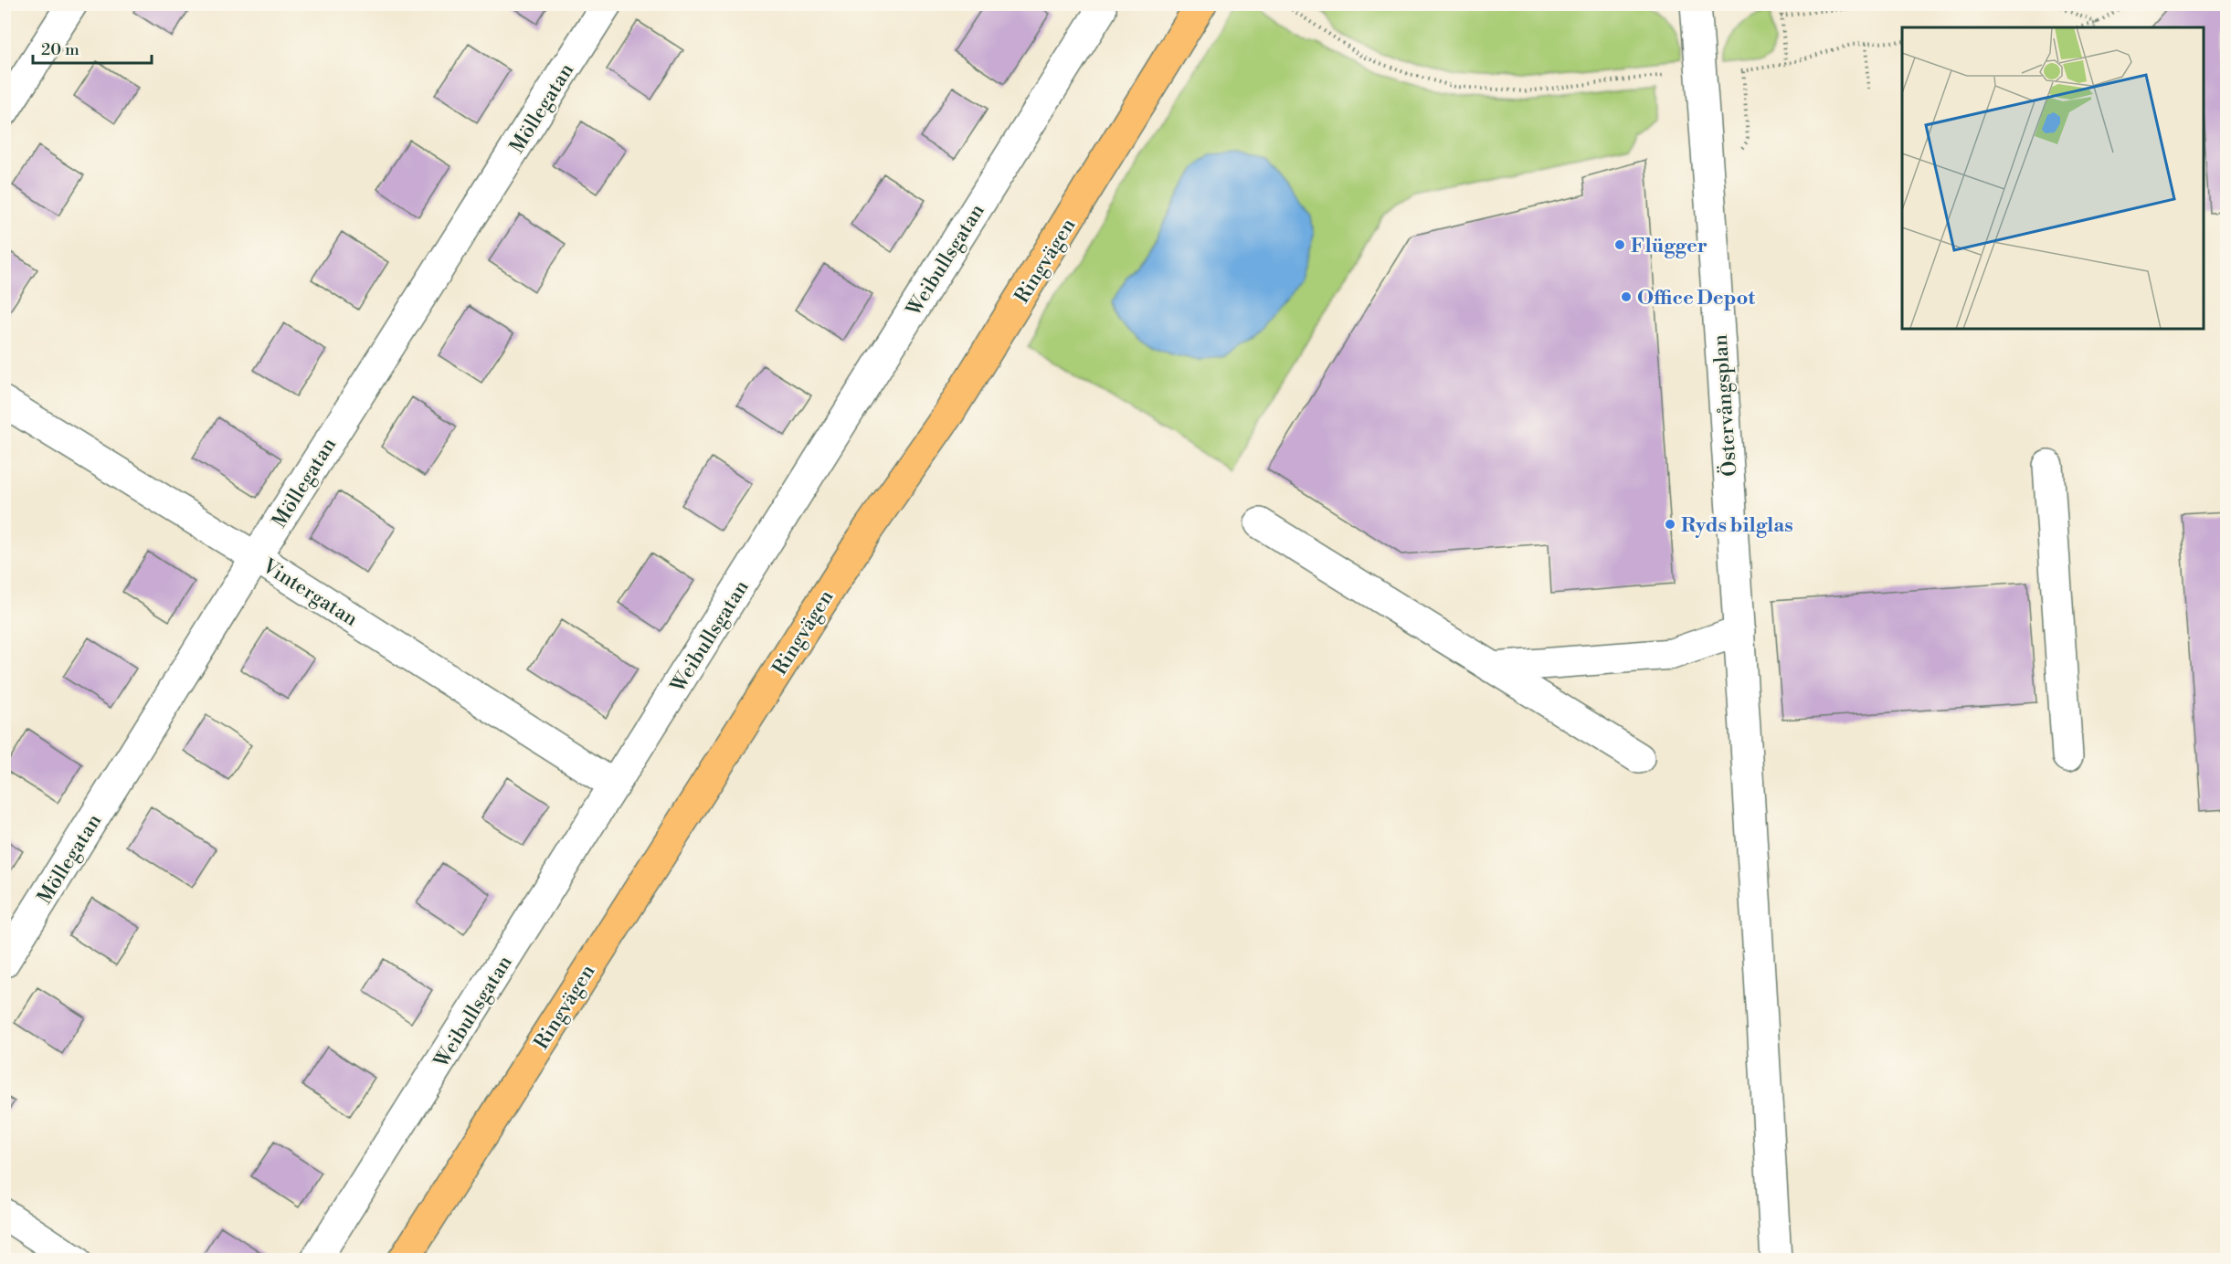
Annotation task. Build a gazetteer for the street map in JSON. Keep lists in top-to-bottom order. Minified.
{"streets":{"main road":["Ringvägen"],"street":["Möllegatan","Weibullsgatan","Östervångsplan","Vintergatan"]},"crossings":[["Möllegatan","Vintergatan"],["Weibullsgatan","Vintergatan"]],"places":["Flügger","Office Depot","Ryds bilglas"],"scale_bar":"20 m"}
